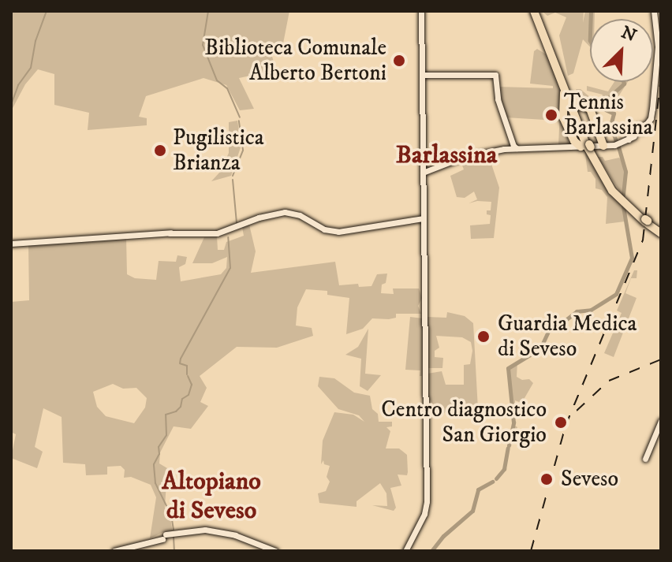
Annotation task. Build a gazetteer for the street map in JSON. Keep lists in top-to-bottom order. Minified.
{"districts":["Barlassina","Altopiano di Seveso"],"places":["Biblioteca Comunale Alberto Bertoni","Tennis Barlassina","Pugilistica Brianza","Guardia Medica di Seveso","Centro diagnostico San Giorgio","Seveso"],"north":"top right"}
